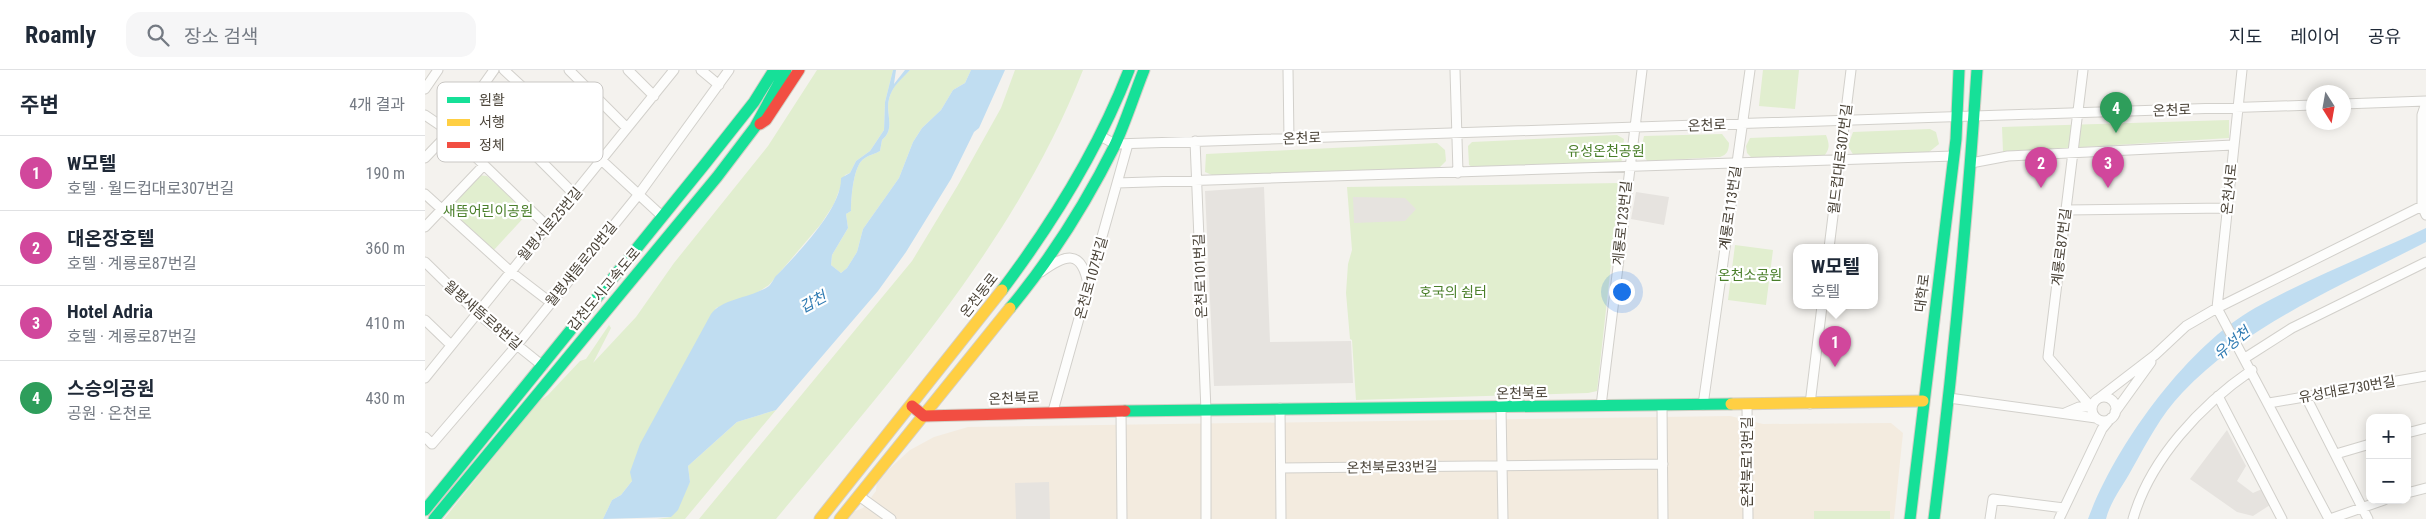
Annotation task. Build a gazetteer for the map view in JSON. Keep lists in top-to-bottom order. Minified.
{"streets":{"main road":["갑천도시고속도로","대학로","온천동로","온천북로"],"street":["온천로","월드컵대로307번길","온천서로","계룡로113번길","계룡로123번길","월평서로25번길","계룡로87번길","월평새뜸로20번길","온천로101번길","온천로107번길","월평새뜸로8번길","유성대로730번길","온천북로13번길","온천북로33번길"]},"crossings":[["온천로","월드컵대로307번길"],["온천로","온천서로"],["온천로","계룡로113번길"],["온천로","계룡로123번길"],["온천로","계룡로87번길"],["온천로","온천로101번길"],["온천로","온천로107번길"],["온천로","대학로"],["온천로","온천동로"],["계룡로113번길","온천북로"],["계룡로123번길","온천북로"],["월평서로25번길","월평새뜸로8번길"],["월평새뜸로20번길","월평새뜸로8번길"],["온천로101번길","온천북로"],["온천로107번길","온천북로"],["갑천도시고속도로","월평새뜸로8번길"],["대학로","온천북로"],["온천북로","온천북로13번길"]],"water":["갑천","유성천"],"parks":["유성온천공원","새뜸어린이공원","온천소공원","호국의 쉼터"],"legend":["원활","서행","정체"],"north":"bottom","page":{"header":"Roamly","search":"장소 검색","nav":["지도","레이어","공유"],"heading":["주변","4개 결과"],"pins":["4","2","3","1"],"list":[{"mark":"1","name":"W모텔","note":"호텔 · 월드컵대로307번길","value":"190 m"},{"mark":"2","name":"대온장호텔","note":"호텔 · 계룡로87번길","value":"360 m"},{"mark":"3","name":"Hotel Adria","note":"호텔 · 계룡로87번길","value":"410 m"},{"mark":"4","name":"스승의공원","note":"공원 · 온천로","value":"430 m"}],"popup":["W모텔","호텔"],"map_buttons":["+","−"]}}
